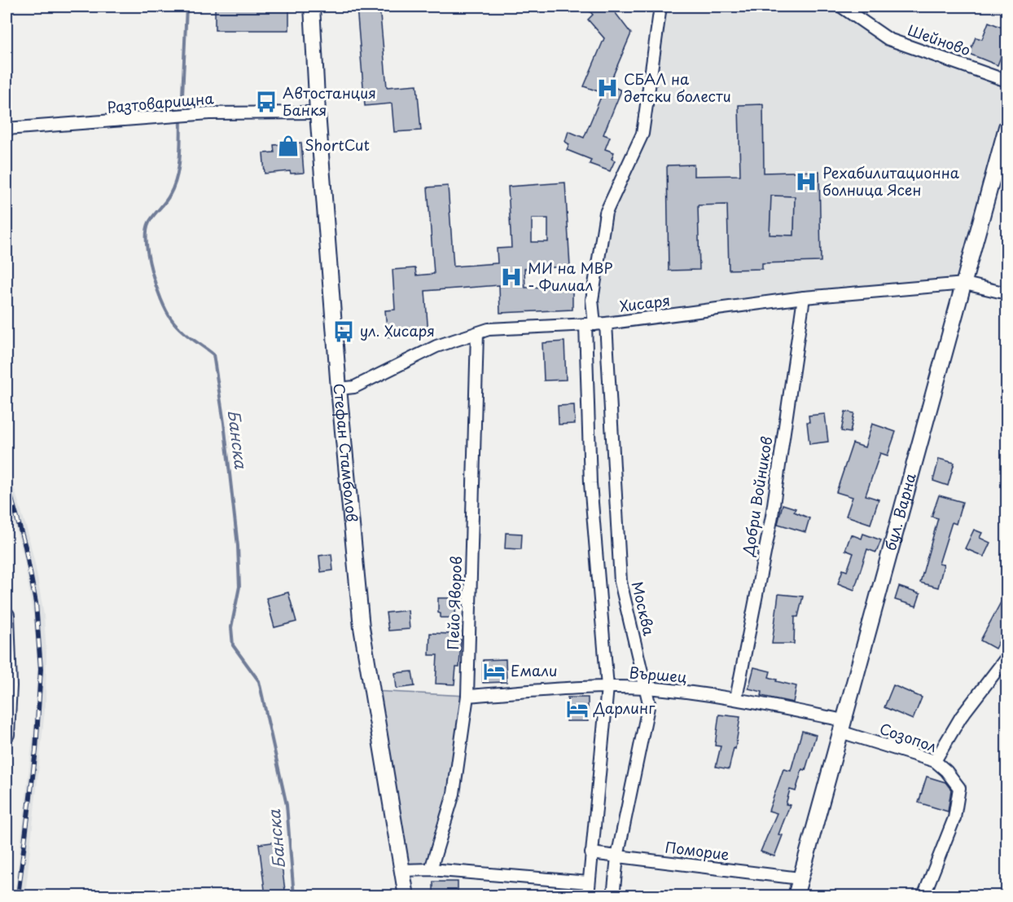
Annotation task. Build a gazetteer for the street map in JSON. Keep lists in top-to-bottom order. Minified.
{"streets":{"street":["Шейново","Разтоварищна","Хисаря","Стефан Стамболов","Добри Войников","бул. Варна","Пейо Яворов","Москва","Вършец","Созопол","Поморие"]},"crossings":[["Разтоварищна","Стефан Стамболов"],["Хисаря","Стефан Стамболов"],["Хисаря","Добри Войников"],["Хисаря","бул. Варна"],["Хисаря","Пейо Яворов"],["Хисаря","Москва"],["Добри Войников","Вършец"],["бул. Варна","Вършец"],["бул. Варна","Созопол"],["бул. Варна","Поморие"],["Пейо Яворов","Вършец"],["Москва","Вършец"],["Москва","Поморие"],["Вършец","Созопол"]],"water":["Банска"],"places":{"hospital":["СБАЛ на детски болести","Рехабилитационна болница Ясен","МИ на МВР - Филиал"],"bus stop":["Автостанция Банкя","ул. Хисаря"],"shop":["ShortCut"],"hotel":["Емали","Дарлинг"]}}
